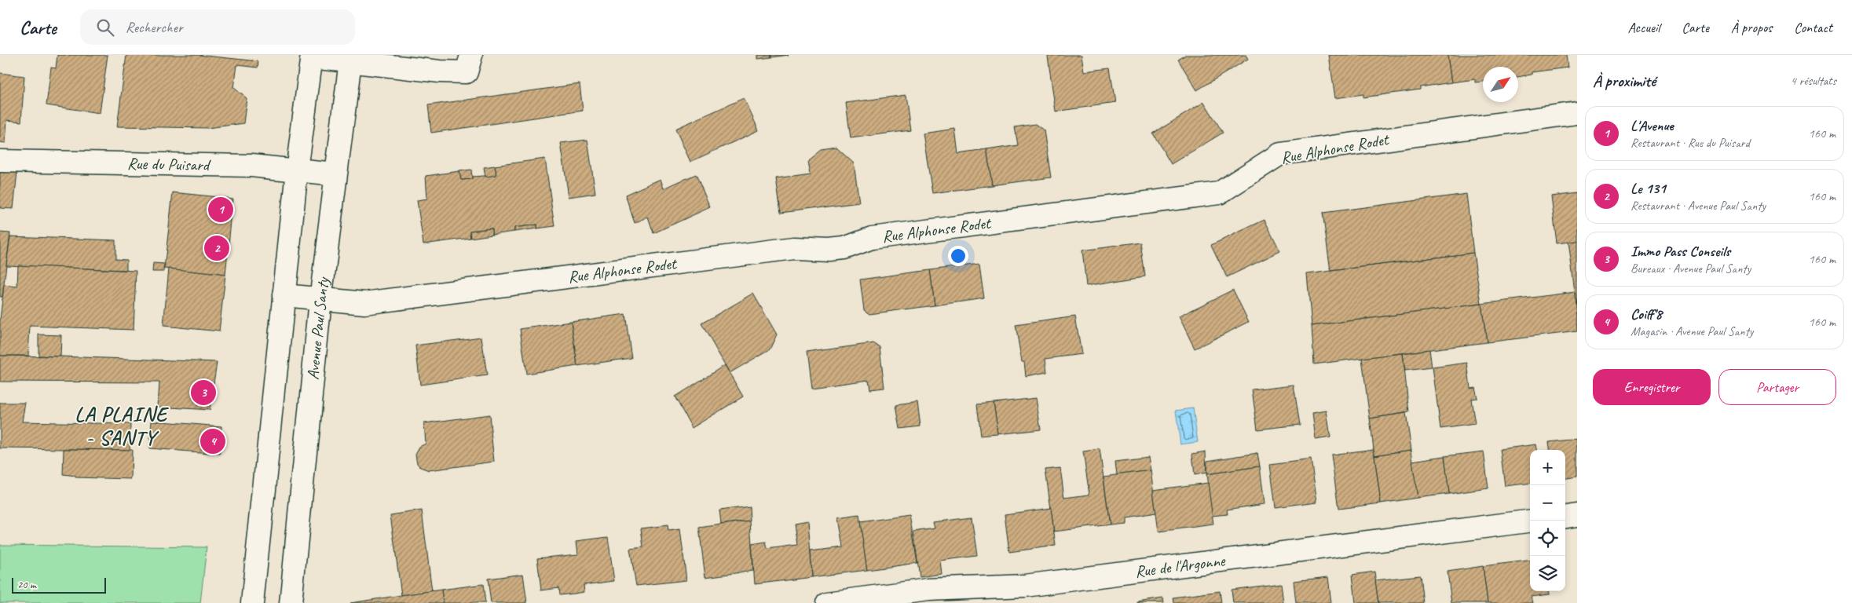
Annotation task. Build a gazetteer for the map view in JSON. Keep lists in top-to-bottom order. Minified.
{"streets":{"street":["Rue Alphonse Rodet","Rue du Puisard","Avenue Paul Santy","Rue de l'Argonne"]},"crossings":[["Rue Alphonse Rodet","Avenue Paul Santy"],["Rue du Puisard","Avenue Paul Santy"]],"districts":["LA PLAINE - SANTY"],"scale_bar":"20 m","north":"top right","page":{"header":"Carte","search":"Rechercher","nav":["Accueil","Carte","À propos","Contact"],"heading":["À proximité","4 résultats"],"list":[{"mark":"1","name":"L'Avenue","note":"Restaurant · Rue du Puisard","value":"160 m"},{"mark":"2","name":"Le 131","note":"Restaurant · Avenue Paul Santy","value":"160 m"},{"mark":"3","name":"Immo Pass Conseils","note":"Bureaux · Avenue Paul Santy","value":"160 m"},{"mark":"4","name":"Coiff'8","note":"Magasin · Avenue Paul Santy","value":"160 m"}],"pins":["1","2","3","4"],"buttons":["Enregistrer","Partager"],"map_buttons":["+","−"],"scale":"20 m"}}
